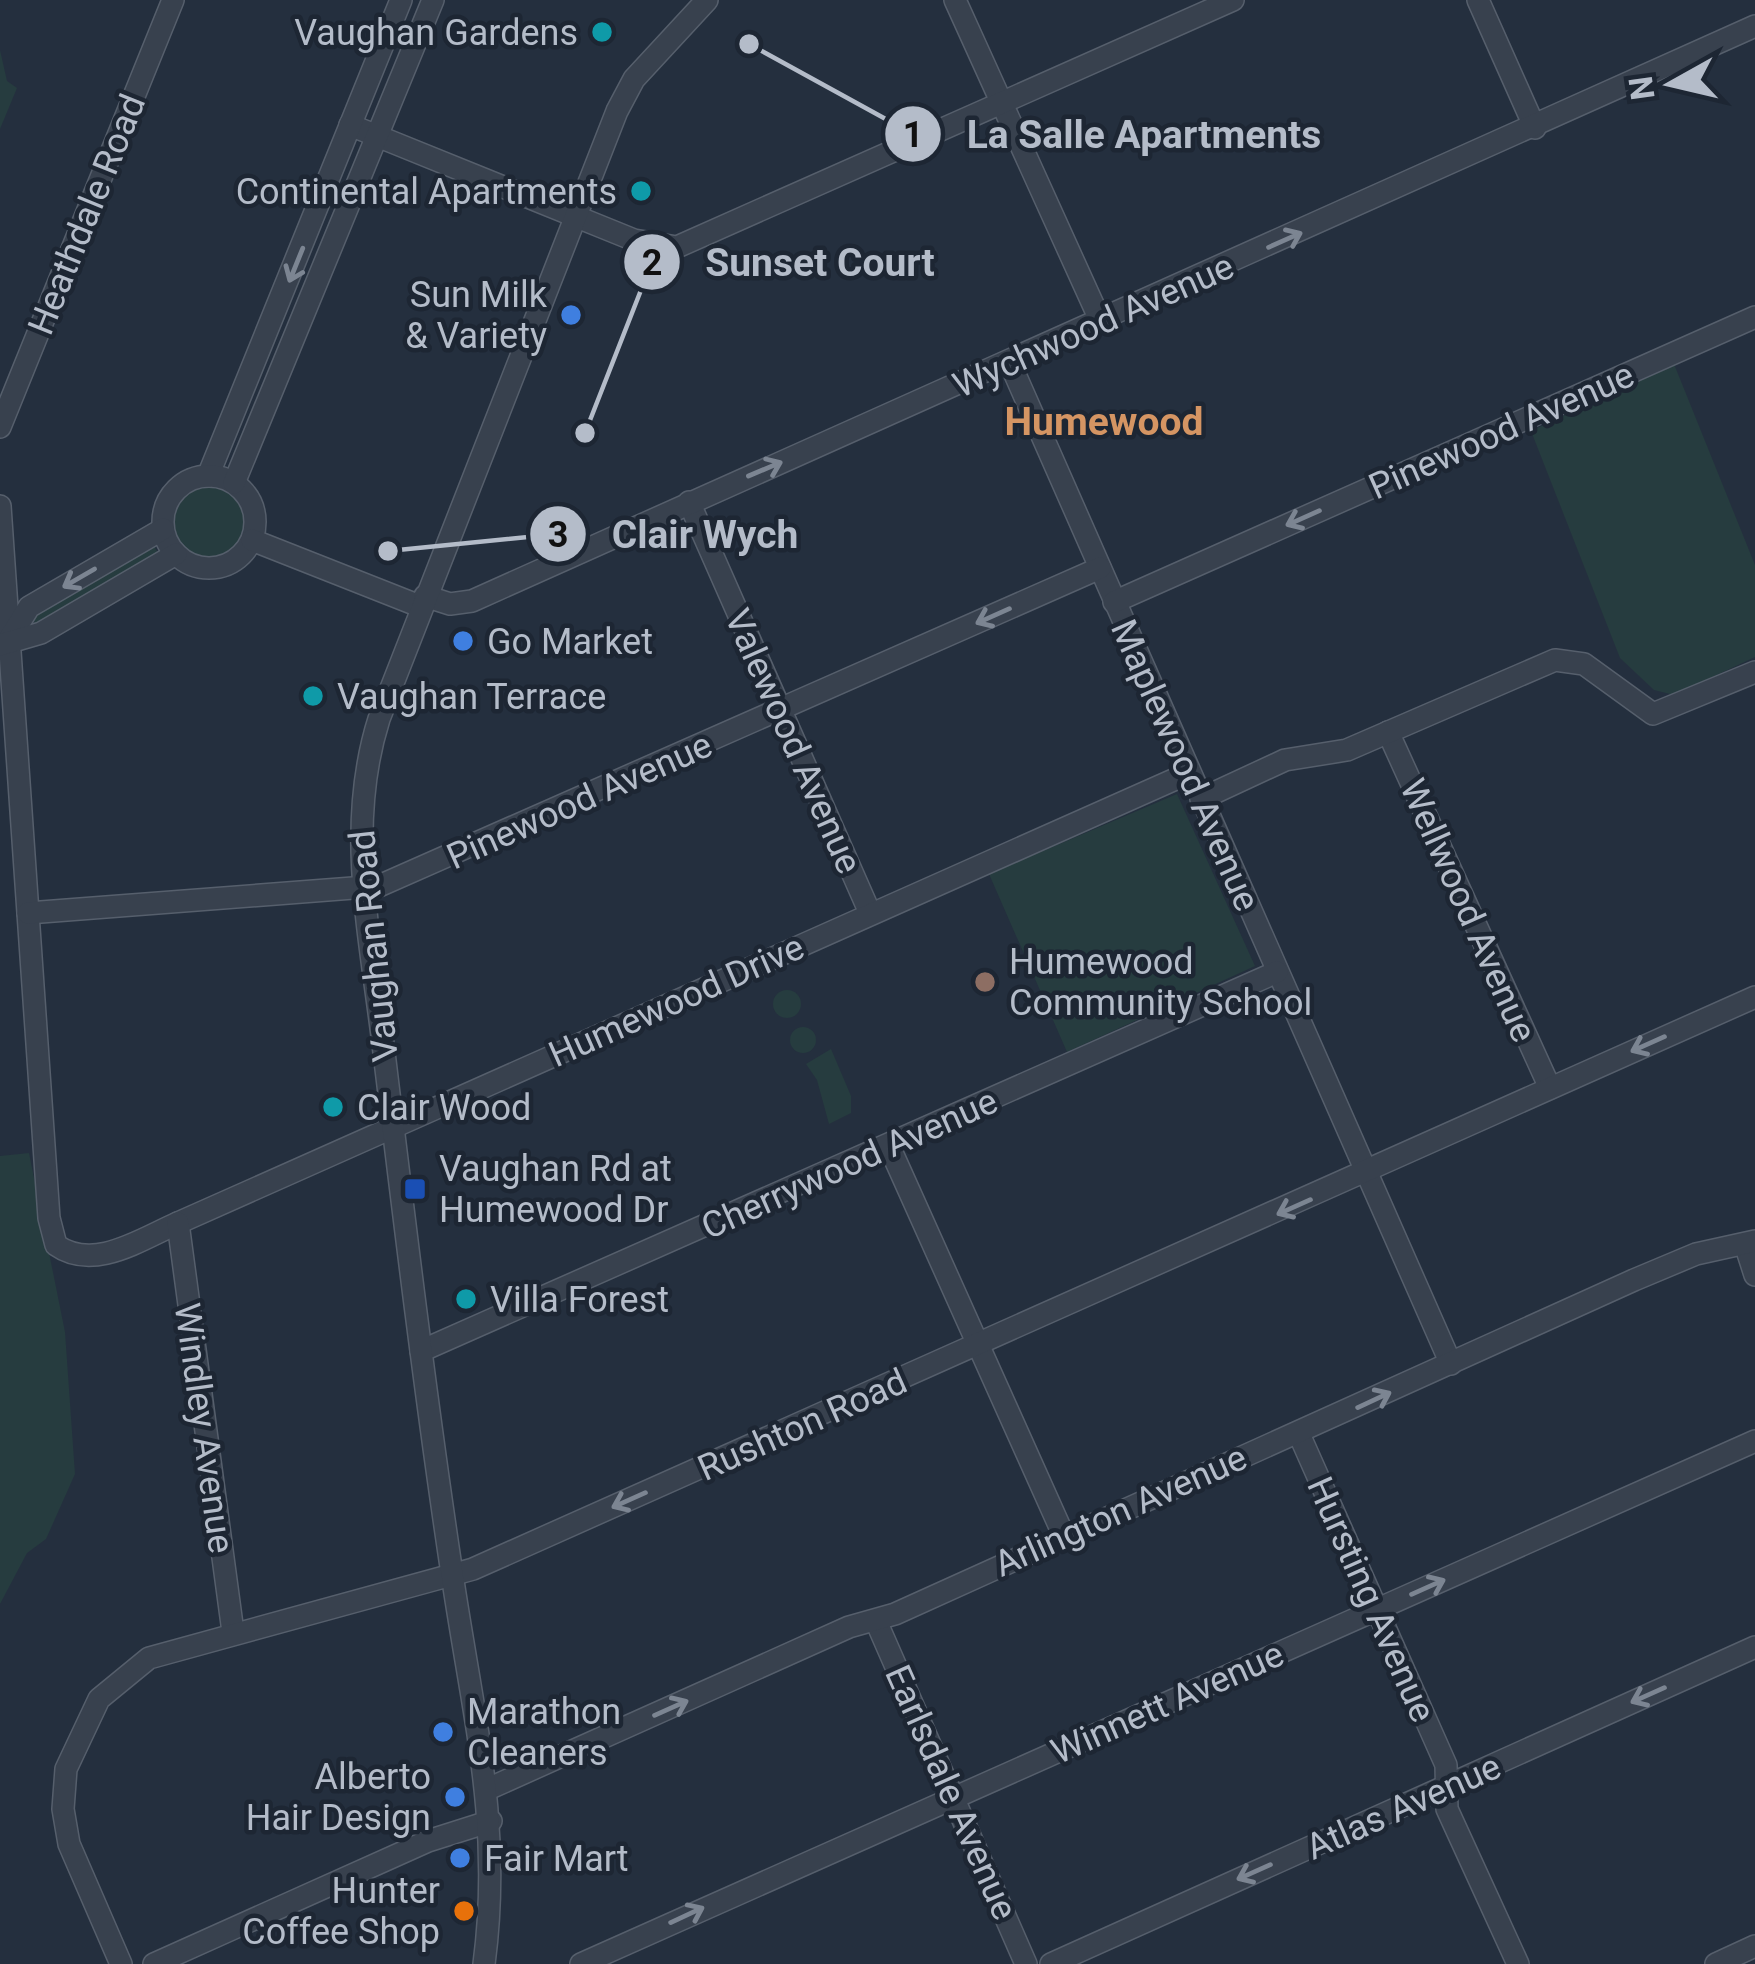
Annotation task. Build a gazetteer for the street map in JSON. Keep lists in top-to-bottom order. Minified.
{"streets":{"street":["Heathdale Road","Wychwood Avenue","Pinewood Avenue","Valewood Avenue","Maplewood Avenue","Wellwood Avenue","Vaughan Road","Humewood Drive","Cherrywood Avenue","Rushton Road","Windley Avenue","Arlington Avenue","Hursting Avenue","Winnett Avenue","Earlsdale Avenue","Atlas Avenue"]},"crossings":[["Wychwood Avenue","Valewood Avenue"],["Wychwood Avenue","Maplewood Avenue"],["Wychwood Avenue","Vaughan Road"],["Pinewood Avenue","Valewood Avenue"],["Pinewood Avenue","Maplewood Avenue"],["Pinewood Avenue","Vaughan Road"],["Pinewood Avenue","Humewood Drive"],["Valewood Avenue","Humewood Drive"],["Maplewood Avenue","Humewood Drive"],["Maplewood Avenue","Cherrywood Avenue"],["Maplewood Avenue","Rushton Road"],["Maplewood Avenue","Arlington Avenue"],["Wellwood Avenue","Rushton Road"],["Vaughan Road","Humewood Drive"],["Vaughan Road","Cherrywood Avenue"],["Vaughan Road","Rushton Road"],["Vaughan Road","Arlington Avenue"],["Humewood Drive","Windley Avenue"],["Rushton Road","Windley Avenue"],["Arlington Avenue","Hursting Avenue"],["Arlington Avenue","Earlsdale Avenue"],["Hursting Avenue","Winnett Avenue"],["Hursting Avenue","Atlas Avenue"],["Winnett Avenue","Earlsdale Avenue"]],"one_way":["Wychwood Avenue","Pinewood Avenue","Rushton Road","Arlington Avenue","Winnett Avenue","Atlas Avenue"],"districts":["Humewood"],"places":{"other":["Vaughan Gardens","La Salle Apartments","Continental Apartments","Sun Milk & Variety","Sunset Court","Clair Wych","Go Market","Vaughan Terrace","Humewood Community School","Clair Wood","Villa Forest","Marathon Cleaners","Alberto Hair Design","Fair Mart","Hunter Coffee Shop"],"transit":["Vaughan Rd at Humewood Dr"]},"north":"left"}
